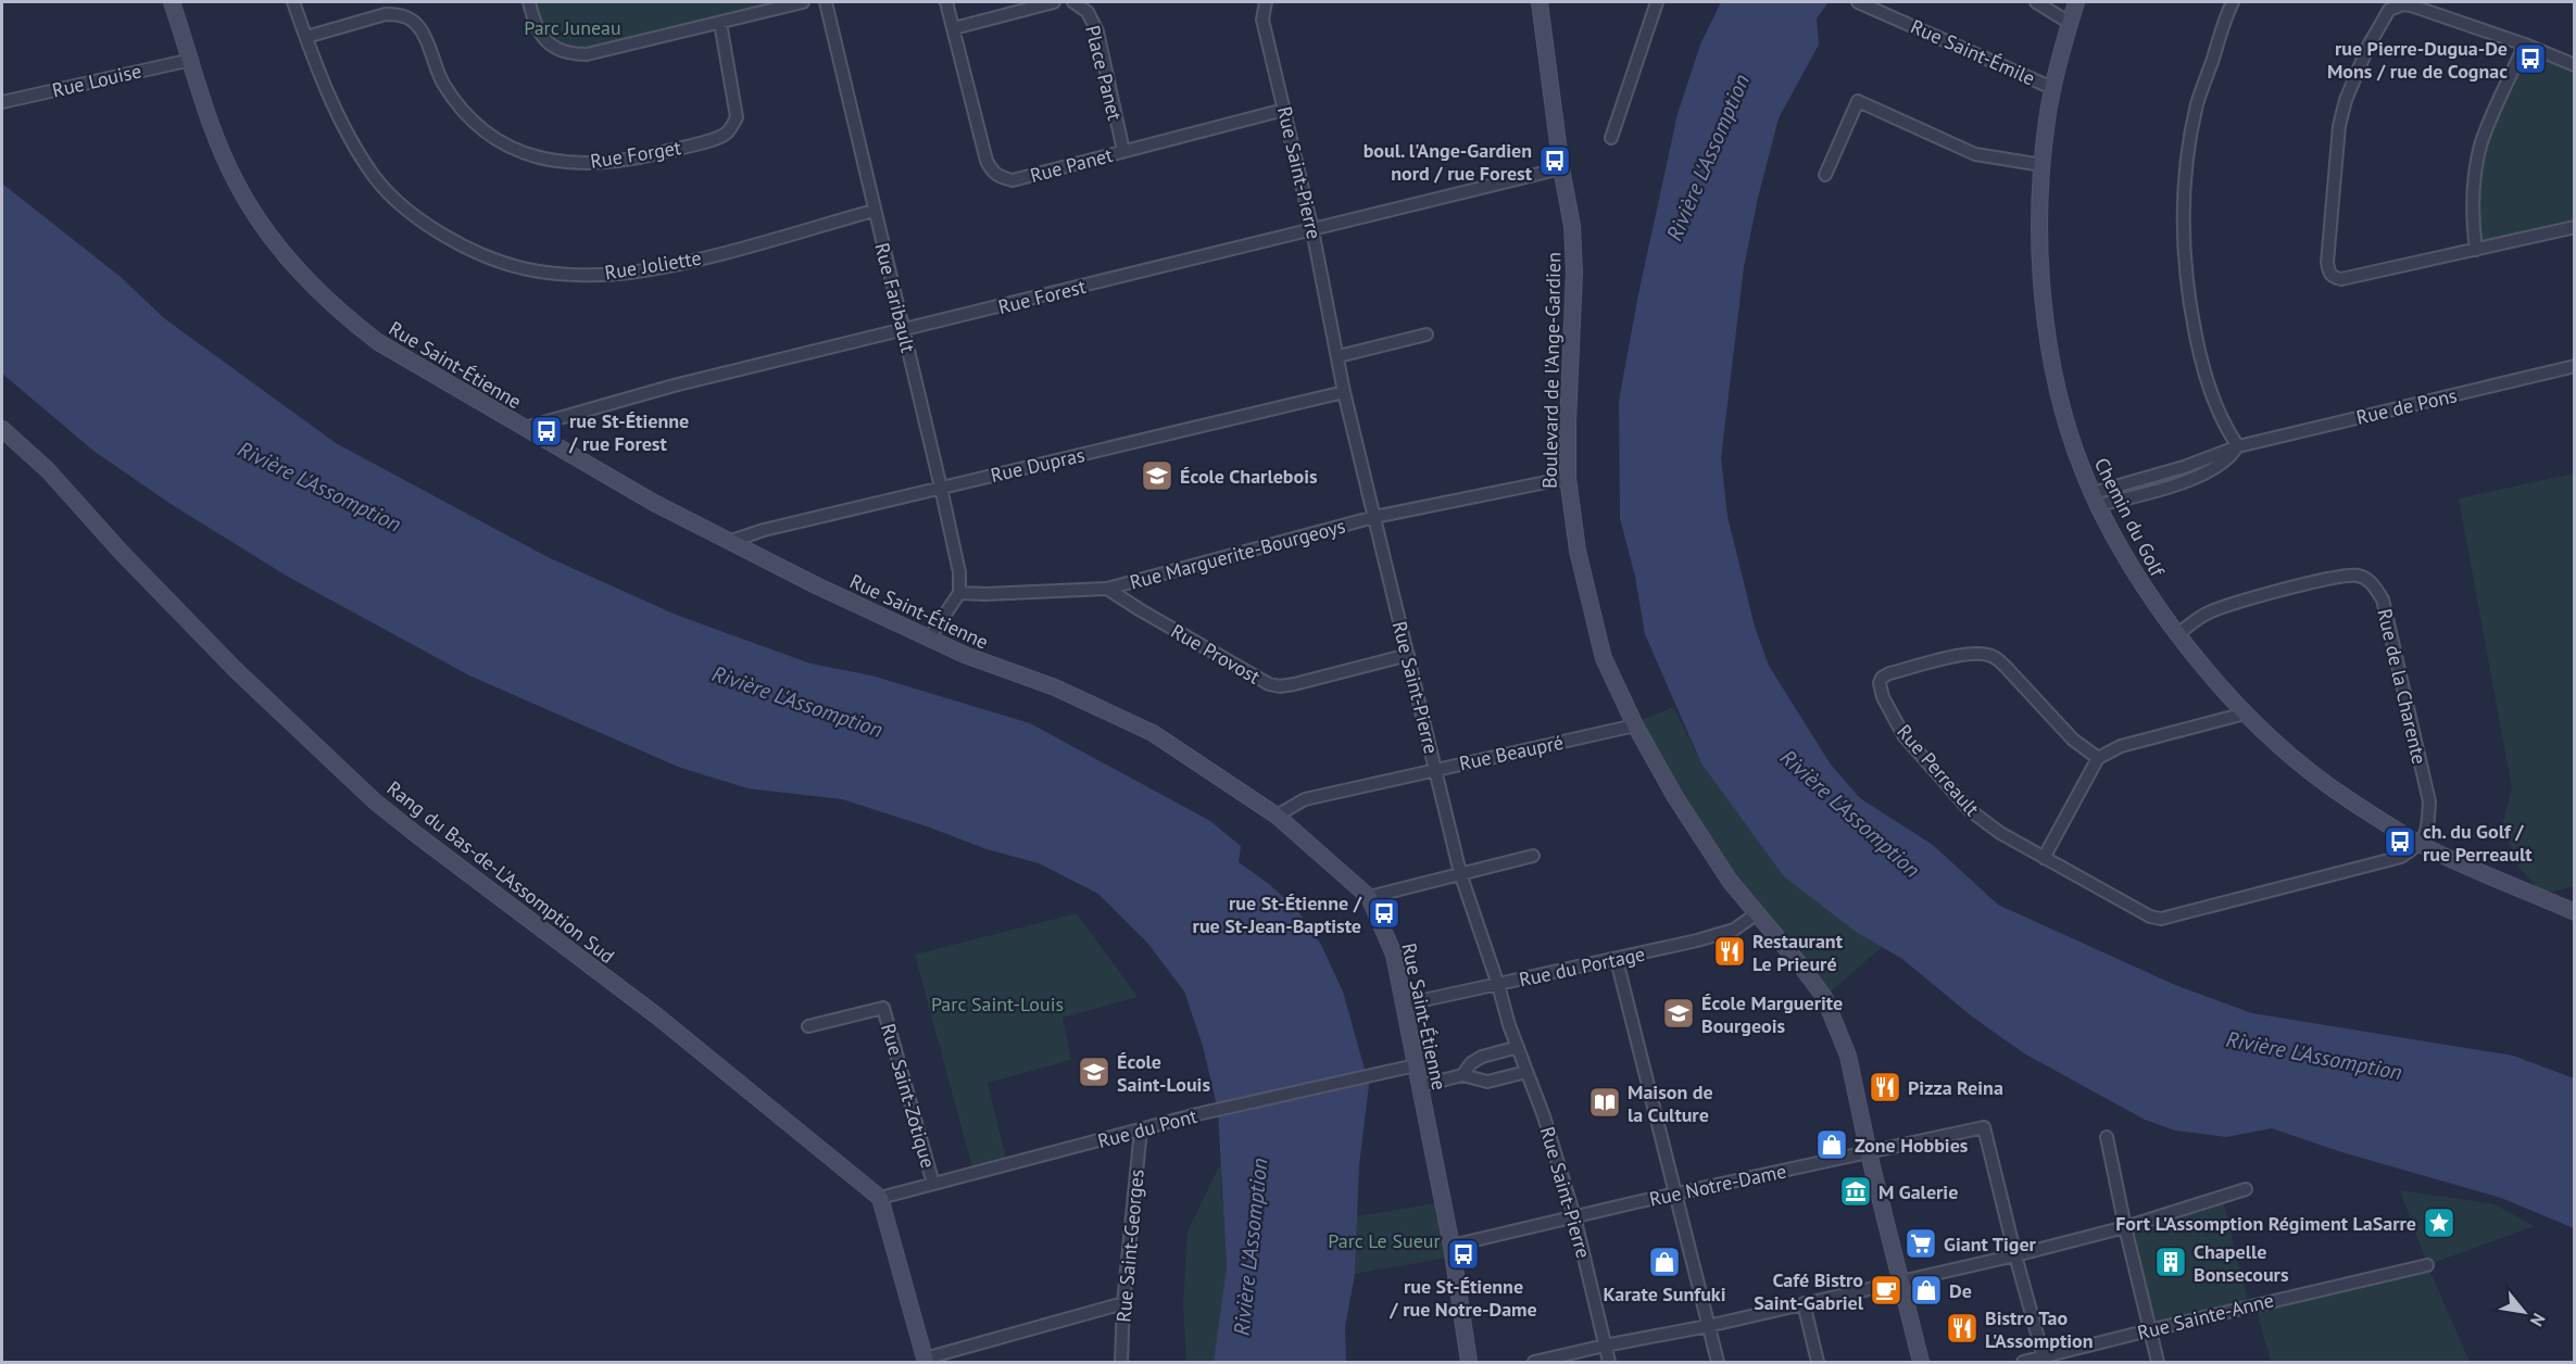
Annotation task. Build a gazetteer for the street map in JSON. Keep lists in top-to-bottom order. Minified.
{"streets":{"street":["Rue Saint-Émile","Place Panet","Rue Louise","Rue Forget","Rue Panet","Rue Saint-Pierre","Rue Joliette","Rue Forest","Rue Faribault","Rue Saint-Étienne","Boulevard de l'Ange-Gardien","Rue de Pons","Rue Dupras","Chemin du Golf","Rue Marguerite-Bourgeoys","Rue Provost","Rue de la Charente","Rue Beaupré","Rue Perreault","Rang du Bas-de-L'Assomption Sud","Rue du Portage","Rue Saint-Zotique","Rue du Pont","Rue Notre-Dame","Rue Saint-Georges","Rue Sainte-Anne"]},"crossings":[["Rue Saint-Émile","Chemin du Golf"],["Place Panet","Rue Panet"],["Rue Louise","Rue Saint-Étienne"],["Rue Forget","Rue Joliette"],["Rue Panet","Rue Saint-Pierre"],["Rue Saint-Pierre","Rue Forest"],["Rue Saint-Pierre","Rue Dupras"],["Rue Saint-Pierre","Rue Marguerite-Bourgeoys"],["Rue Saint-Pierre","Rue Provost"],["Rue Saint-Pierre","Rue Beaupré"],["Rue Saint-Pierre","Rue du Portage"],["Rue Saint-Pierre","Rue Notre-Dame"],["Rue Joliette","Rue Faribault"],["Rue Forest","Rue Faribault"],["Rue Forest","Rue Saint-Étienne"],["Rue Forest","Boulevard de l'Ange-Gardien"],["Rue Faribault","Rue Dupras"],["Rue Faribault","Rue Marguerite-Bourgeoys"],["Rue Saint-Étienne","Rue Dupras"],["Rue Saint-Étienne","Rue Beaupré"],["Rue Saint-Étienne","Rue du Portage"],["Rue Saint-Étienne","Rue du Pont"],["Rue Saint-Étienne","Rue Notre-Dame"],["Boulevard de l'Ange-Gardien","Rue Marguerite-Bourgeoys"],["Boulevard de l'Ange-Gardien","Rue Beaupré"],["Boulevard de l'Ange-Gardien","Rue du Portage"],["Boulevard de l'Ange-Gardien","Rue Notre-Dame"],["Chemin du Golf","Rue de la Charente"],["Chemin du Golf","Rue Perreault"],["Rue Marguerite-Bourgeoys","Rue Provost"],["Rue de la Charente","Rue Perreault"],["Rang du Bas-de-L'Assomption Sud","Rue du Pont"],["Rue Saint-Zotique","Rue du Pont"],["Rue du Pont","Rue Saint-Georges"]],"water":["Rivière L'Assomption"],"parks":["Parc Juneau","Parc Saint-Louis","Parc Le Sueur"],"places":{"bus stop":["rue Pierre-Dugua-De Mons / rue de Cognac","boul. l'Ange-Gardien nord / rue Forest","rue St-Étienne / rue Forest","ch. du Golf / rue Perreault","rue St-Étienne / rue St-Jean-Baptiste","rue St-Étienne / rue Notre-Dame"],"school or university":["École Charlebois","École Marguerite Bourgeois","École Saint-Louis"],"restaurant":["Restaurant Le Prieuré","Pizza Reina","Bistro Tao L'Assomption"],"library":["Maison de la Culture"],"shop":["Zone Hobbies","Karate Sunfuki","De"],"museum":["M Galerie"],"place":["Fort L'Assomption Régiment LaSarre"],"supermarket":["Giant Tiger"],"building":["Chapelle Bonsecours"],"cafe":["Café Bistro Saint-Gabriel"]},"north":"bottom right"}
